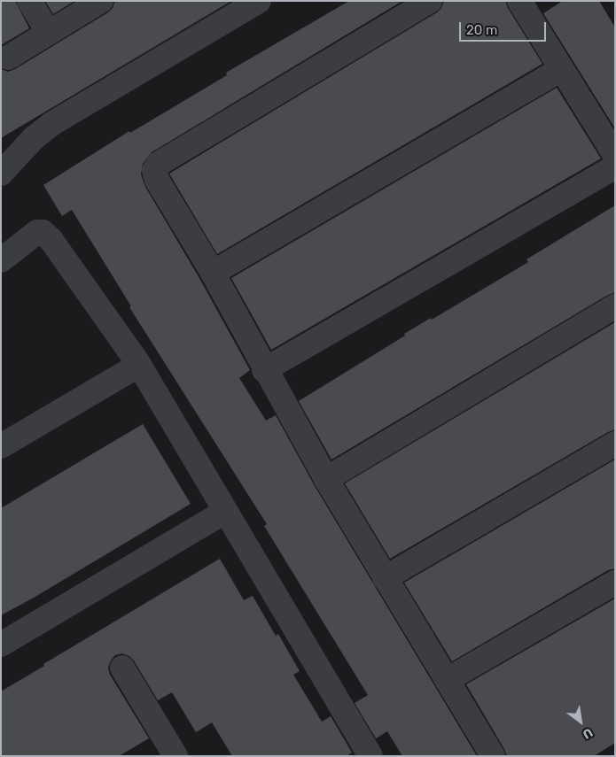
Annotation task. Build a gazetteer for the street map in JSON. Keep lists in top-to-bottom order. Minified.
{"scale_bar":"20 m","north":"bottom right"}
